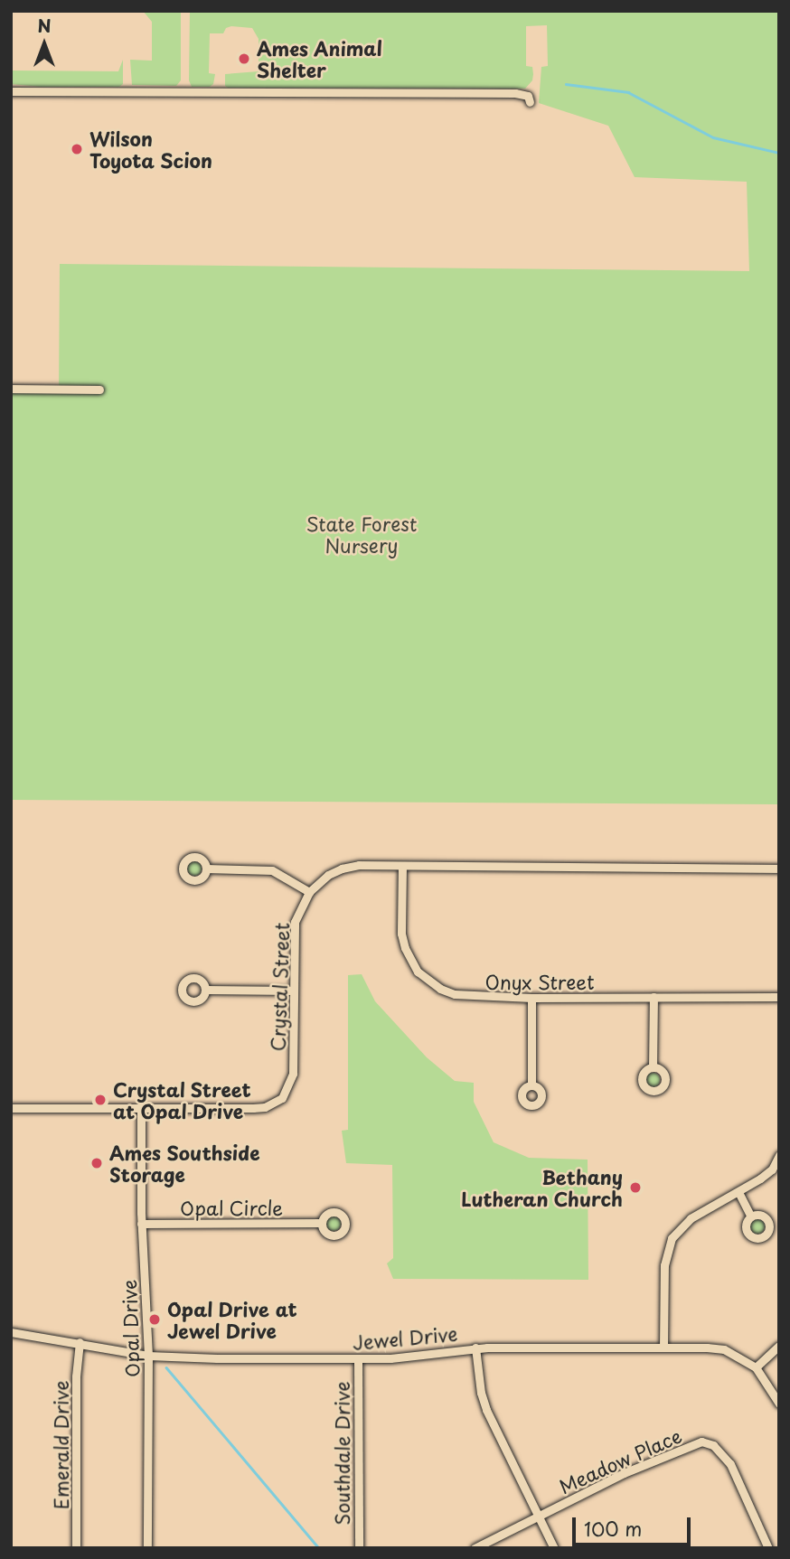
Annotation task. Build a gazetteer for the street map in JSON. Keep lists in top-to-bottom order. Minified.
{"streets":{"street":["Onyx Street","Crystal Street","Opal Circle","Opal Drive","Jewel Drive","Emerald Drive","Southdale Drive","Meadow Place"]},"crossings":[["Onyx Street","Crystal Street"],["Crystal Street","Opal Drive"],["Opal Circle","Opal Drive"],["Opal Drive","Jewel Drive"],["Jewel Drive","Emerald Drive"],["Jewel Drive","Southdale Drive"]],"parks":["State Forest Nursery"],"places":["Ames Animal Shelter","Wilson Toyota Scion","Crystal Street at Opal Drive","Ames Southside Storage","Bethany Lutheran Church","Opal Drive at Jewel Drive"],"scale_bar":"100 m","north":"top"}
